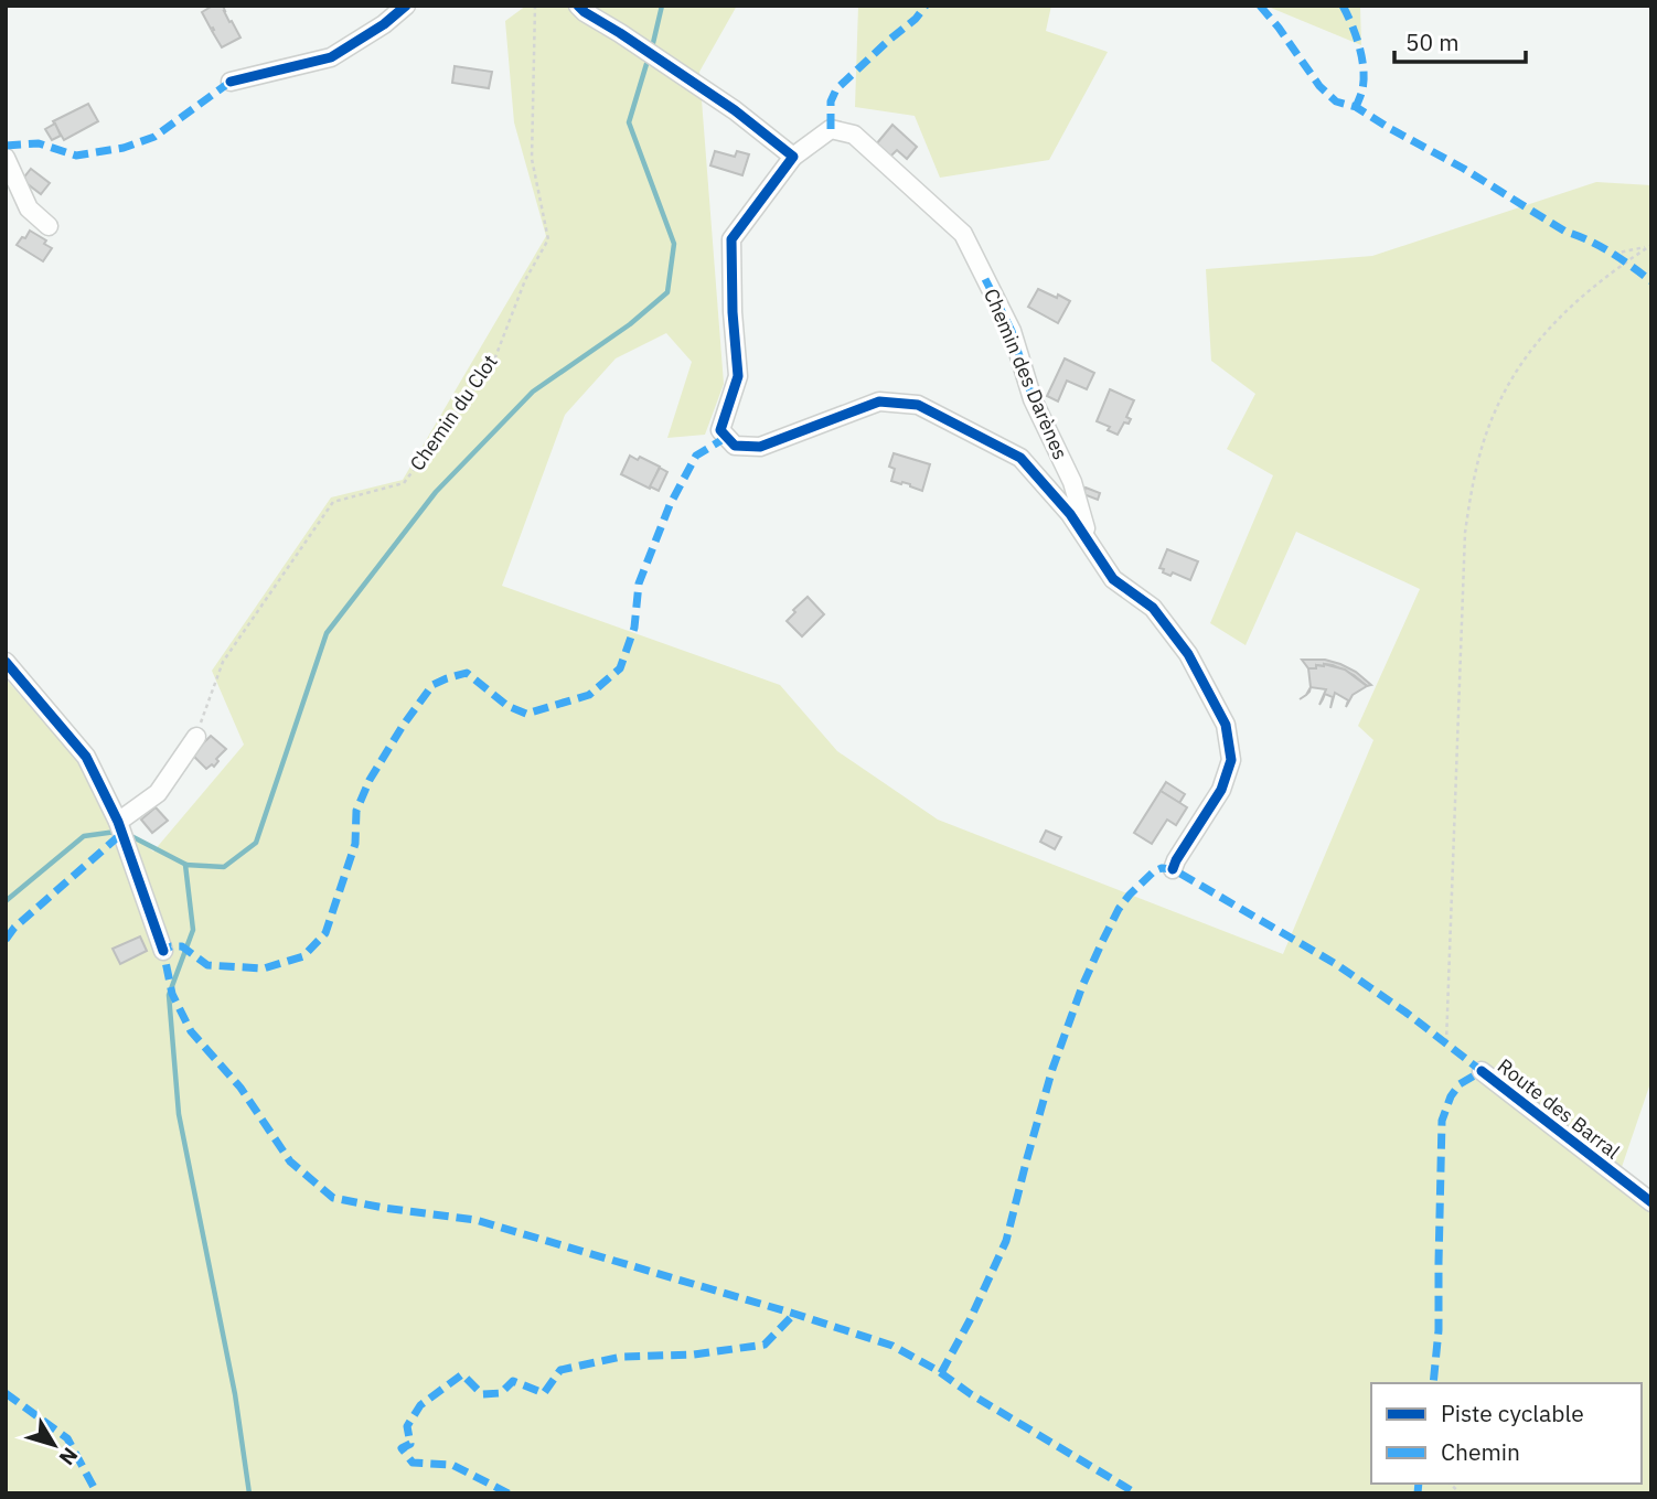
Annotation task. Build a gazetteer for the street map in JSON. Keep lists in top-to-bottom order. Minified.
{"streets":{"street":["Chemin des Darènes","Route des Barral"],"path":["Chemin du Clot"]},"legend":["Piste cyclable","Chemin"],"scale_bar":"50 m","north":"bottom right"}
